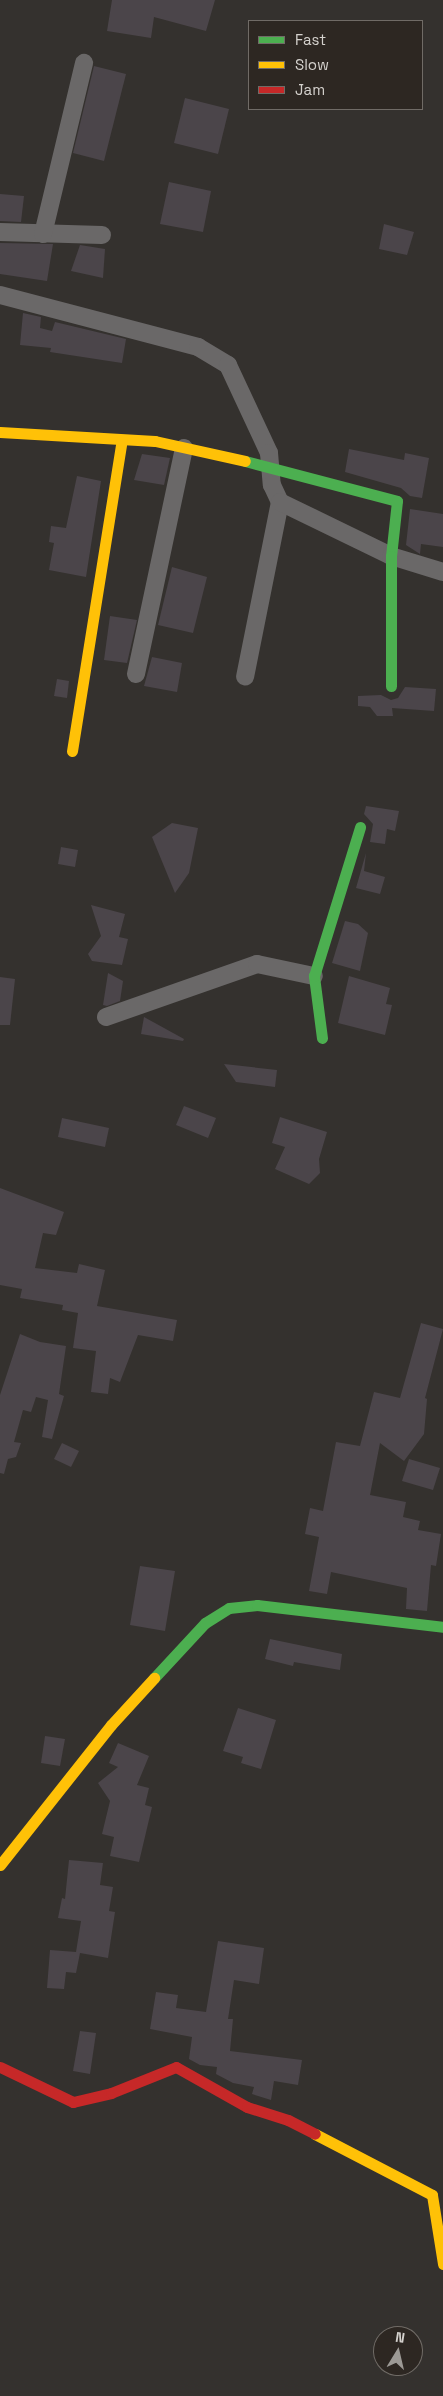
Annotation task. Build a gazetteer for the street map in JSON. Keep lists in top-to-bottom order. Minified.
{"legend":["Fast","Slow","Jam"],"north":"top"}
